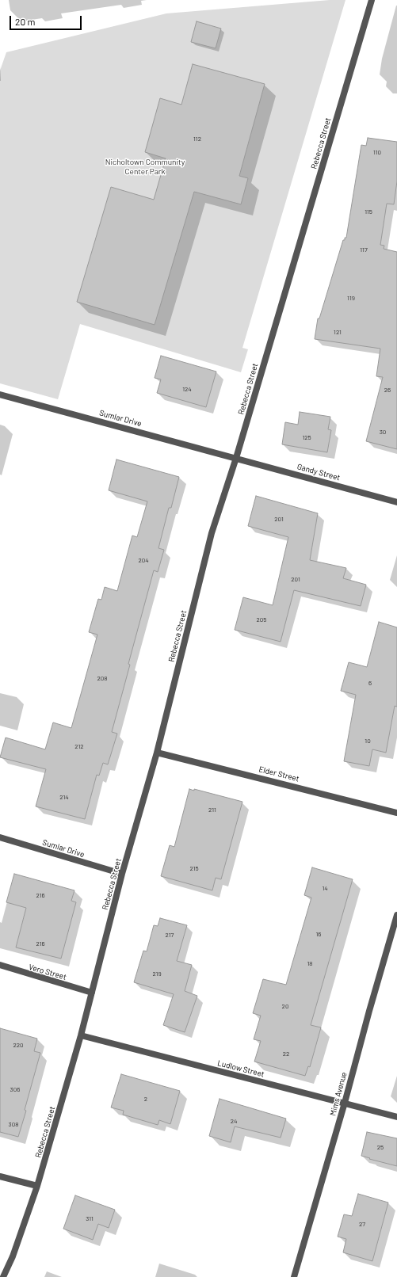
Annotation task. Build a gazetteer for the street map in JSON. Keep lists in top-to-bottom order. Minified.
{"streets":{"street":["Rebecca Street","Sumlar Drive","Gandy Street","Elder Street","Vero Street","Ludlow Street","Mims Avenue"]},"crossings":[["Rebecca Street","Sumlar Drive"],["Rebecca Street","Gandy Street"],["Rebecca Street","Elder Street"],["Rebecca Street","Vero Street"],["Rebecca Street","Ludlow Street"],["Sumlar Drive","Gandy Street"],["Ludlow Street","Mims Avenue"]],"parks":["Nicholtown Community Center Park"],"house_numbers":["112","110","115","117","119","121","124","26","30","125","201","204","201","205","208","6","10","212","214","211","215","14","216","16","217","216","18","219","20","220","22","306","2","24","308","25","311","27"],"scale_bar":"20 m"}
